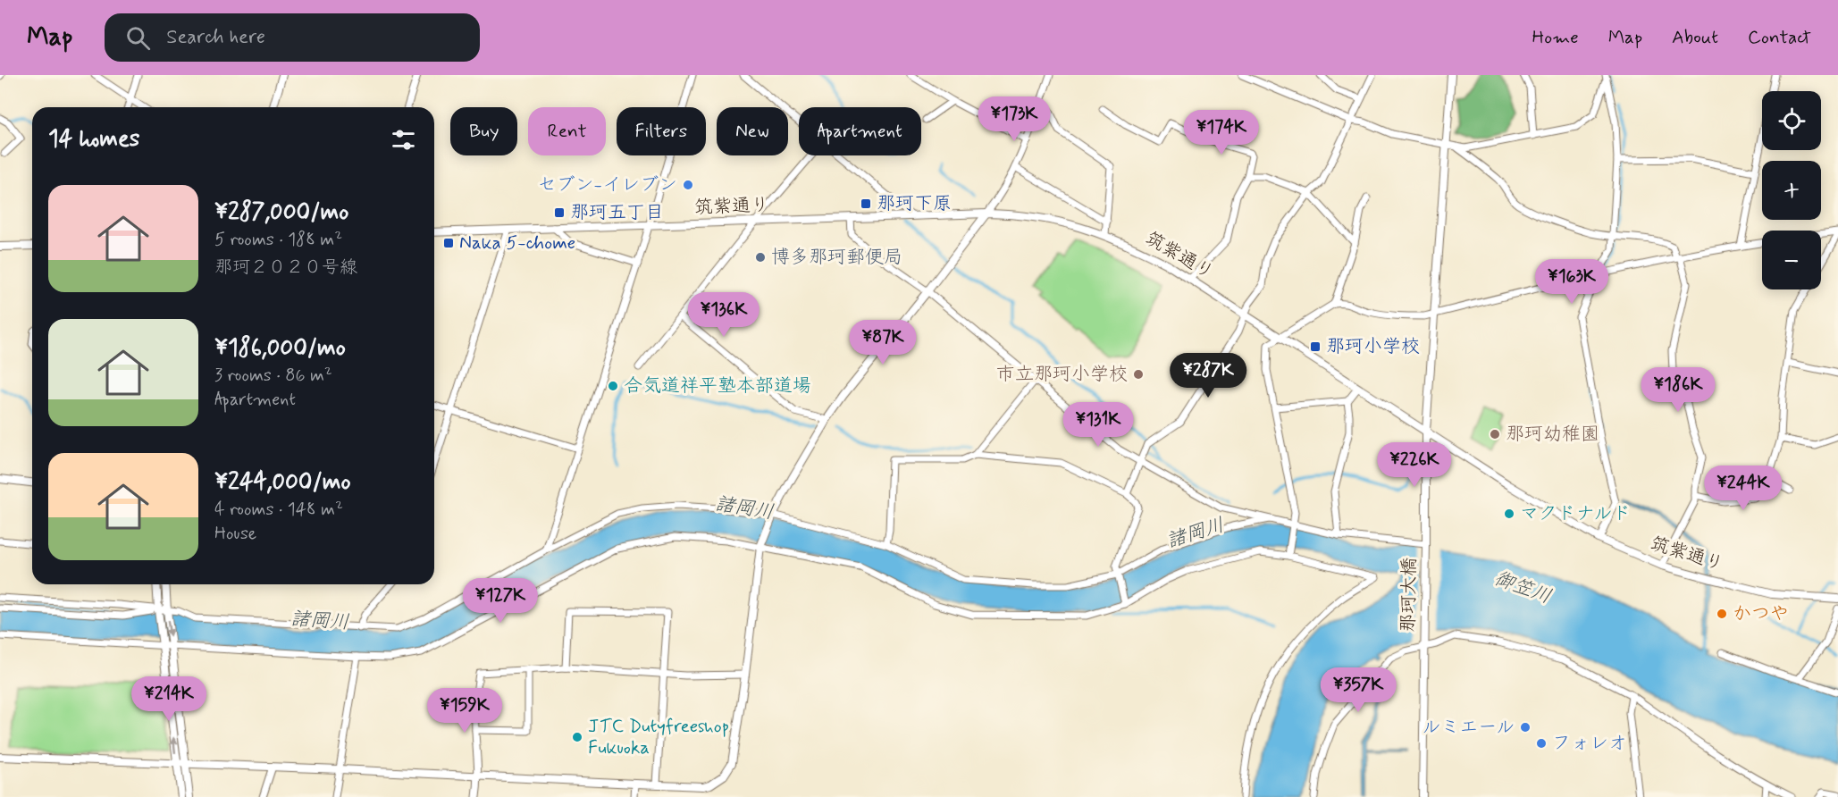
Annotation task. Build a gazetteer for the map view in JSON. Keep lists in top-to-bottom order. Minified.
{"streets":{"street":["筑紫通り","那珂大橋"]},"crossings":[["筑紫通り","那珂大橋"]],"water":["諸岡川","御笠川"],"places":{"other":["セブン-イレブン","博多那珂郵便局","市立那珂小学校","合気道祥平塾本部道場","那珂幼稚園","マクドナルド","かつや","ルミエール","JTC Dutyfreeshop Fukuoka","フォレオ"],"transit":["那珂下原","那珂五丁目","Naka 5-chome","那珂小学校"]},"page":{"header":"Map","search":"Search here","nav":["Home","Map","About","Contact"],"map_buttons":["+","−"],"price":["¥173K","¥174K","¥163K","¥136K","¥87K","¥287K","¥186K","¥131K","¥226K","¥244K","¥127K","¥357K","¥214K","¥159K"],"chip":["Buy","Rent","Filters","New","Apartment"],"heading":"14 homes","list":[{"name":"¥287,000/mo","note":"5 rooms · 188 m² · 那珂２０２０号線"},{"name":"¥186,000/mo","note":"3 rooms · 86 m² · Apartment"},{"name":"¥244,000/mo","note":"4 rooms · 148 m² · House"}]}}
